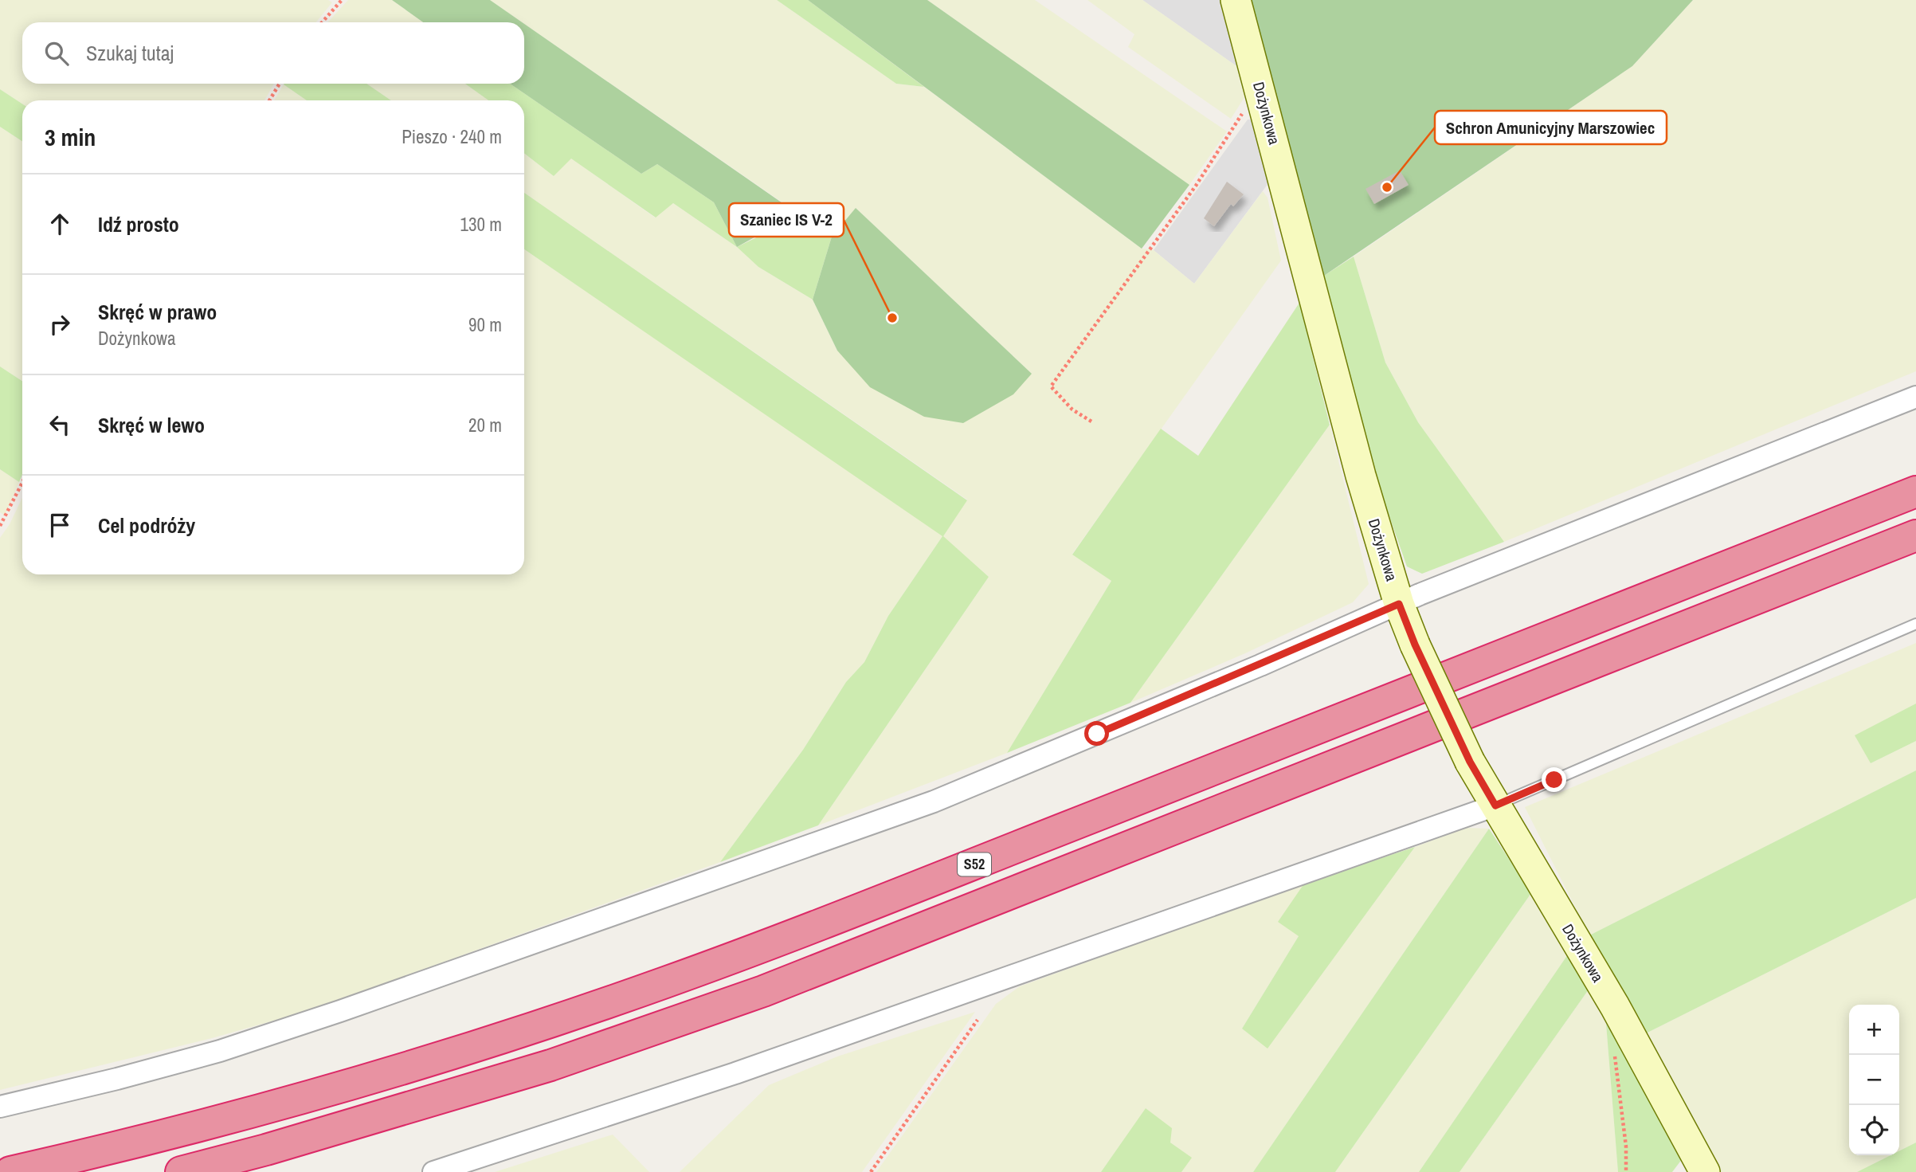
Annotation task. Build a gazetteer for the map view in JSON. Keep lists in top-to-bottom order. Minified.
{"streets":{"highway":["S52"],"street":["Dożynkowa"]},"places":["Schron Amunicyjny Marszowiec","Szaniec IS V-2"],"page":{"search":"Szukaj tutaj","heading":["3 min","Pieszo · 240 m"],"list":[["Idź prosto","130 m"],["Skręć w prawo","Dożynkowa","90 m"],["Skręć w lewo","20 m"],"Cel podróży"],"map_buttons":["+","−"]}}
